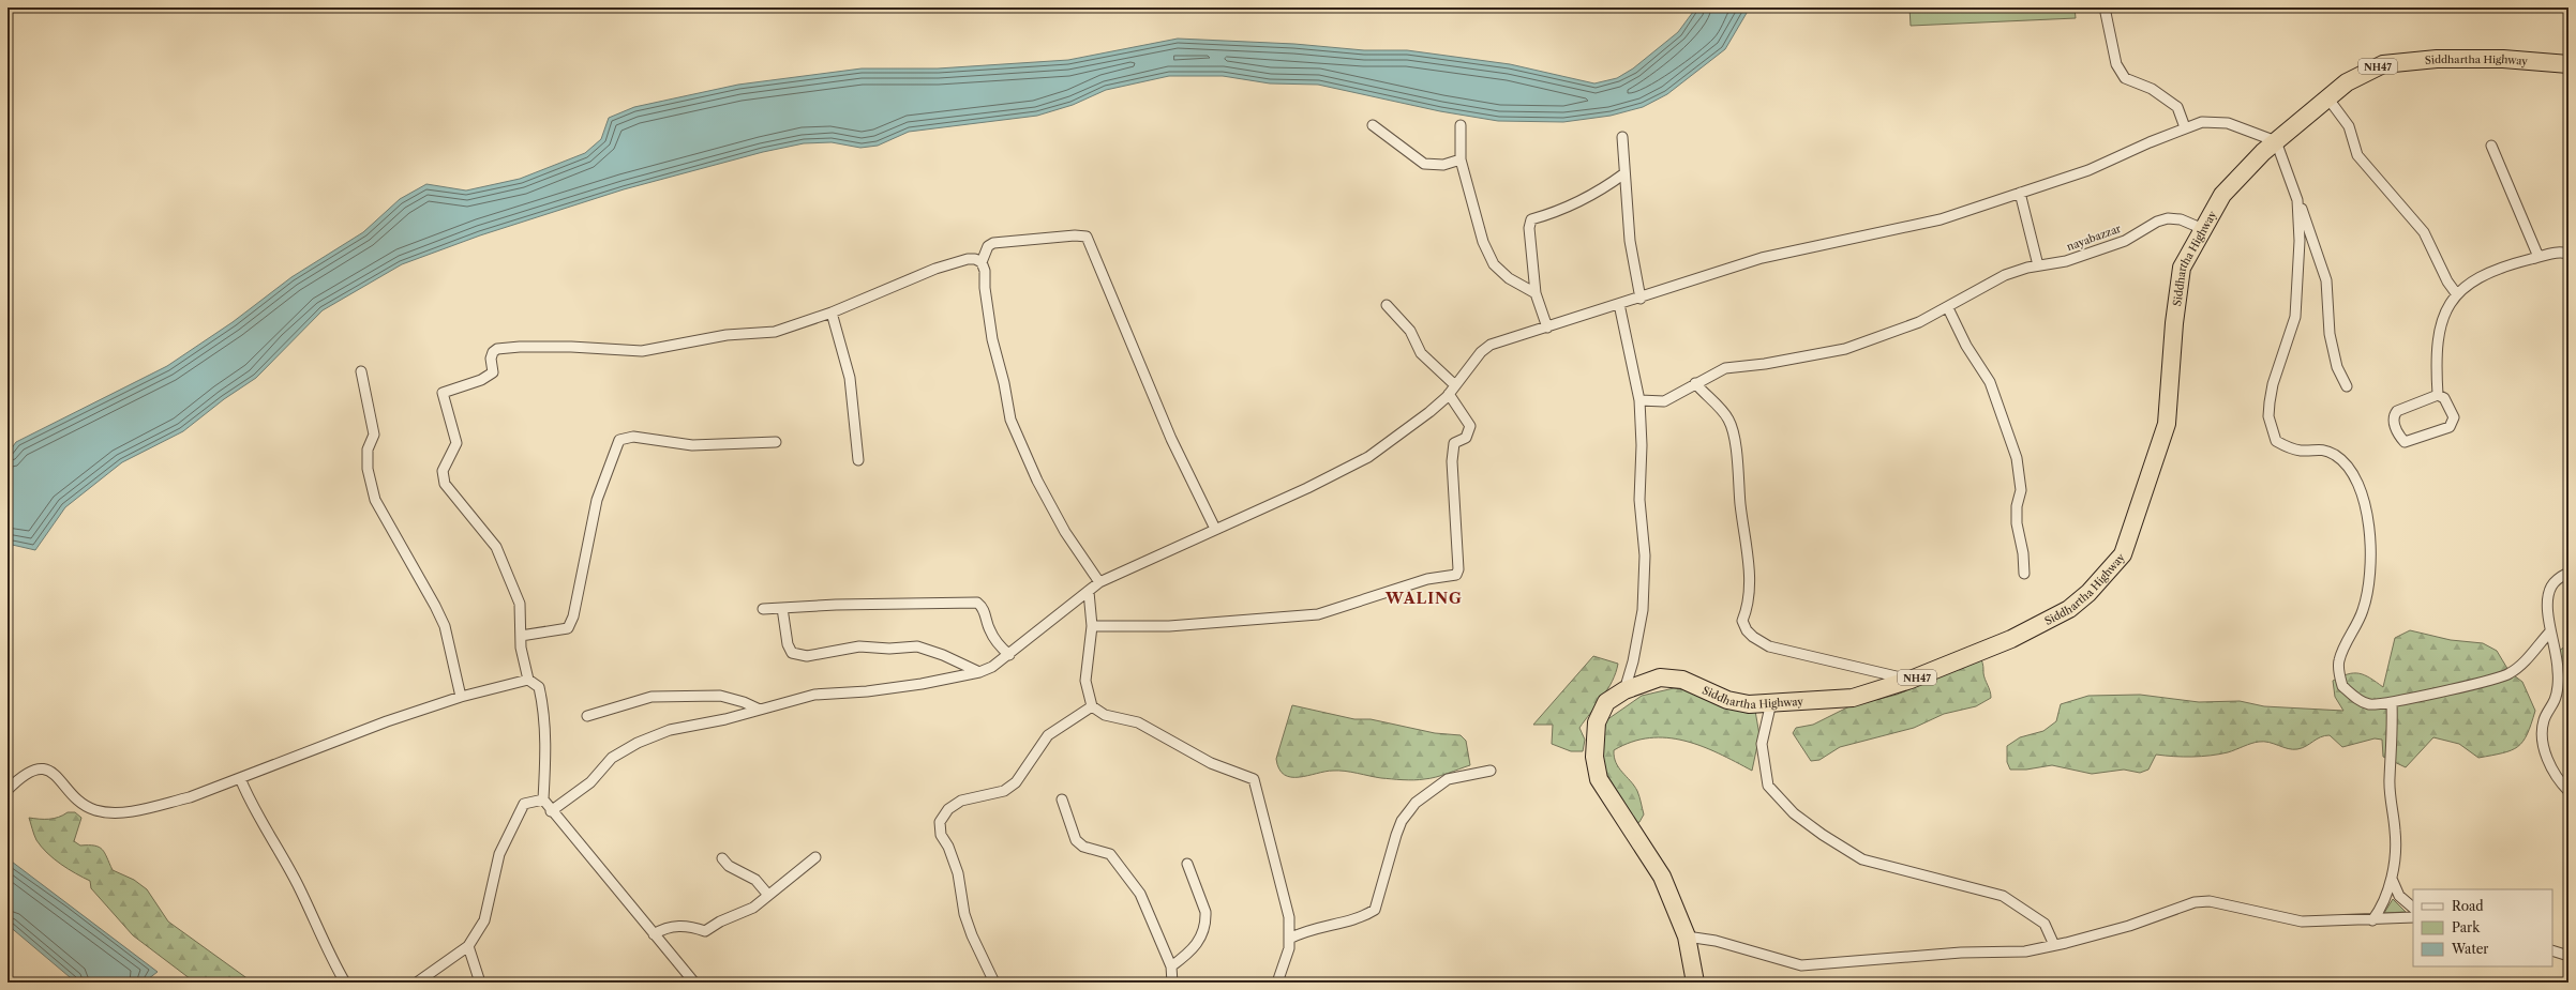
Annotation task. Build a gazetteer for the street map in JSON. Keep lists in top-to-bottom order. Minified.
{"streets":{"highway":["Siddhartha Highway","NH47"],"street":["nayabazzar"]},"crossings":[["Siddhartha Highway","nayabazzar"]],"districts":["WALING"],"legend":["Road","Park","Water"]}
